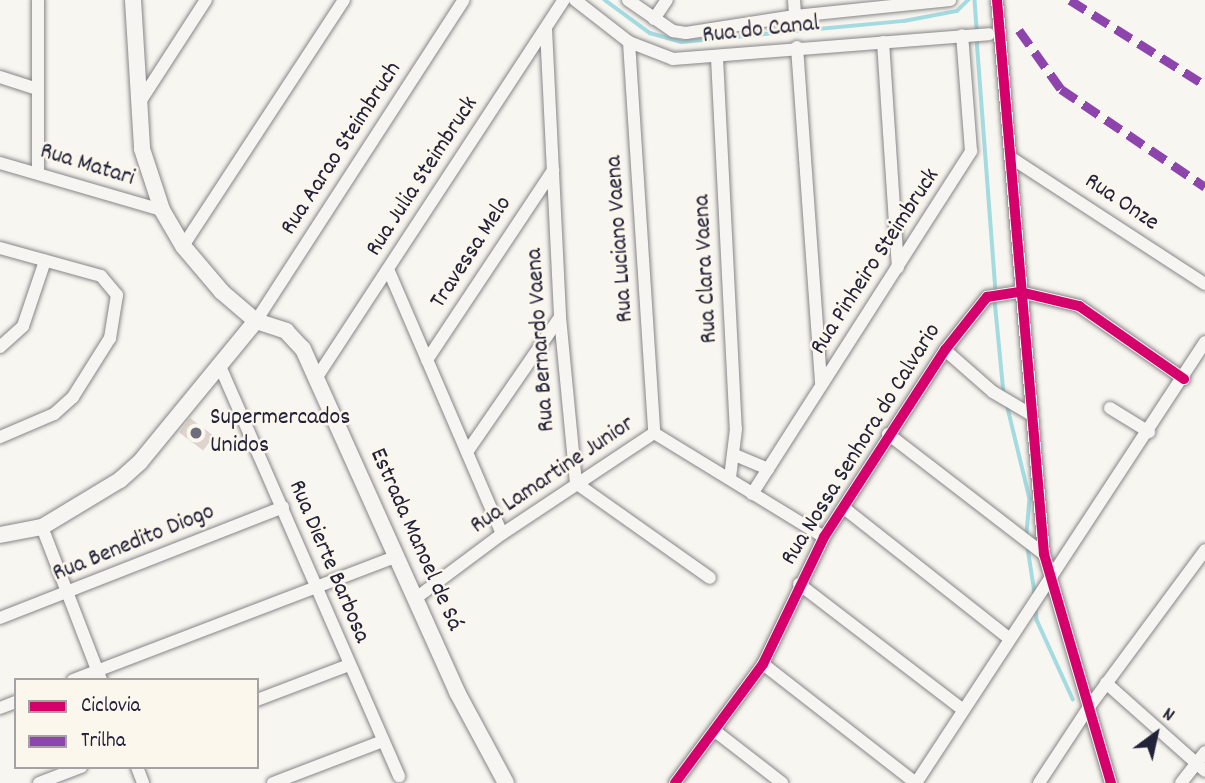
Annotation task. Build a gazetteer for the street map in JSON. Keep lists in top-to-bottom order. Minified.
{"streets":{"main road":["Estrada Manoel de Sá"],"street":["Rua do Canal","Rua Aarao Steimbruch","Rua Matari","Rua Julia Steimbruck","Rua Onze","Rua Luciano Vaena","Travessa Melo","Rua Pinheiro Steimbruck","Rua Clara Vaena","Rua Bernardo Vaena","Rua Nossa Senhora do Calvario","Rua Lamartine Junior","Rua Benedito Diogo","Rua Dierte Barbosa"]},"crossings":[["Rua do Canal","Rua Luciano Vaena"],["Rua do Canal","Rua Pinheiro Steimbruck"],["Rua do Canal","Rua Clara Vaena"],["Rua Aarao Steimbruch","Estrada Manoel de Sá"],["Rua Matari","Estrada Manoel de Sá"],["Rua Julia Steimbruck","Rua Bernardo Vaena"],["Rua Julia Steimbruck","Estrada Manoel de Sá"],["Rua Luciano Vaena","Rua Lamartine Junior"],["Travessa Melo","Rua Bernardo Vaena"],["Rua Pinheiro Steimbruck","Rua Lamartine Junior"],["Rua Clara Vaena","Rua Lamartine Junior"],["Rua Bernardo Vaena","Rua Lamartine Junior"],["Rua Nossa Senhora do Calvario","Rua Lamartine Junior"],["Rua Lamartine Junior","Estrada Manoel de Sá"],["Rua Benedito Diogo","Rua Dierte Barbosa"]],"places":["Supermercados Unidos"],"legend":["Ciclovia","Trilha"],"north":"top right"}
